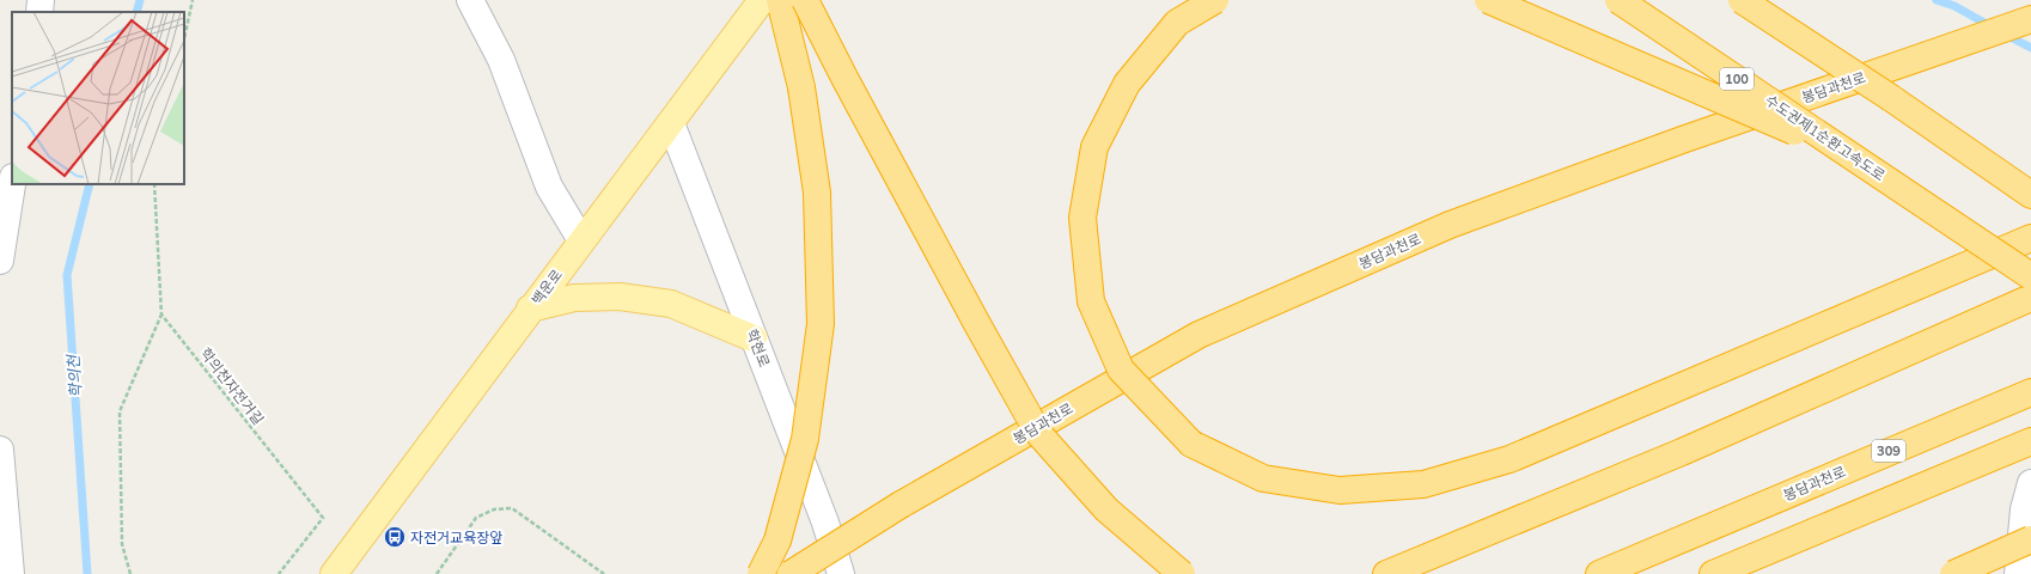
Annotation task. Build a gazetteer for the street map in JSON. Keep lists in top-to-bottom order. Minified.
{"streets":{"highway":["100","봉담과천로","수도권제1순환고속도로","309"],"main road":["백운로"],"street":["학현로"],"path":["학의천자전거길"]},"crossings":[["백운로","학현로"]],"water":["학의천"],"places":{"bus stop":["자전거교육장앞"]}}
